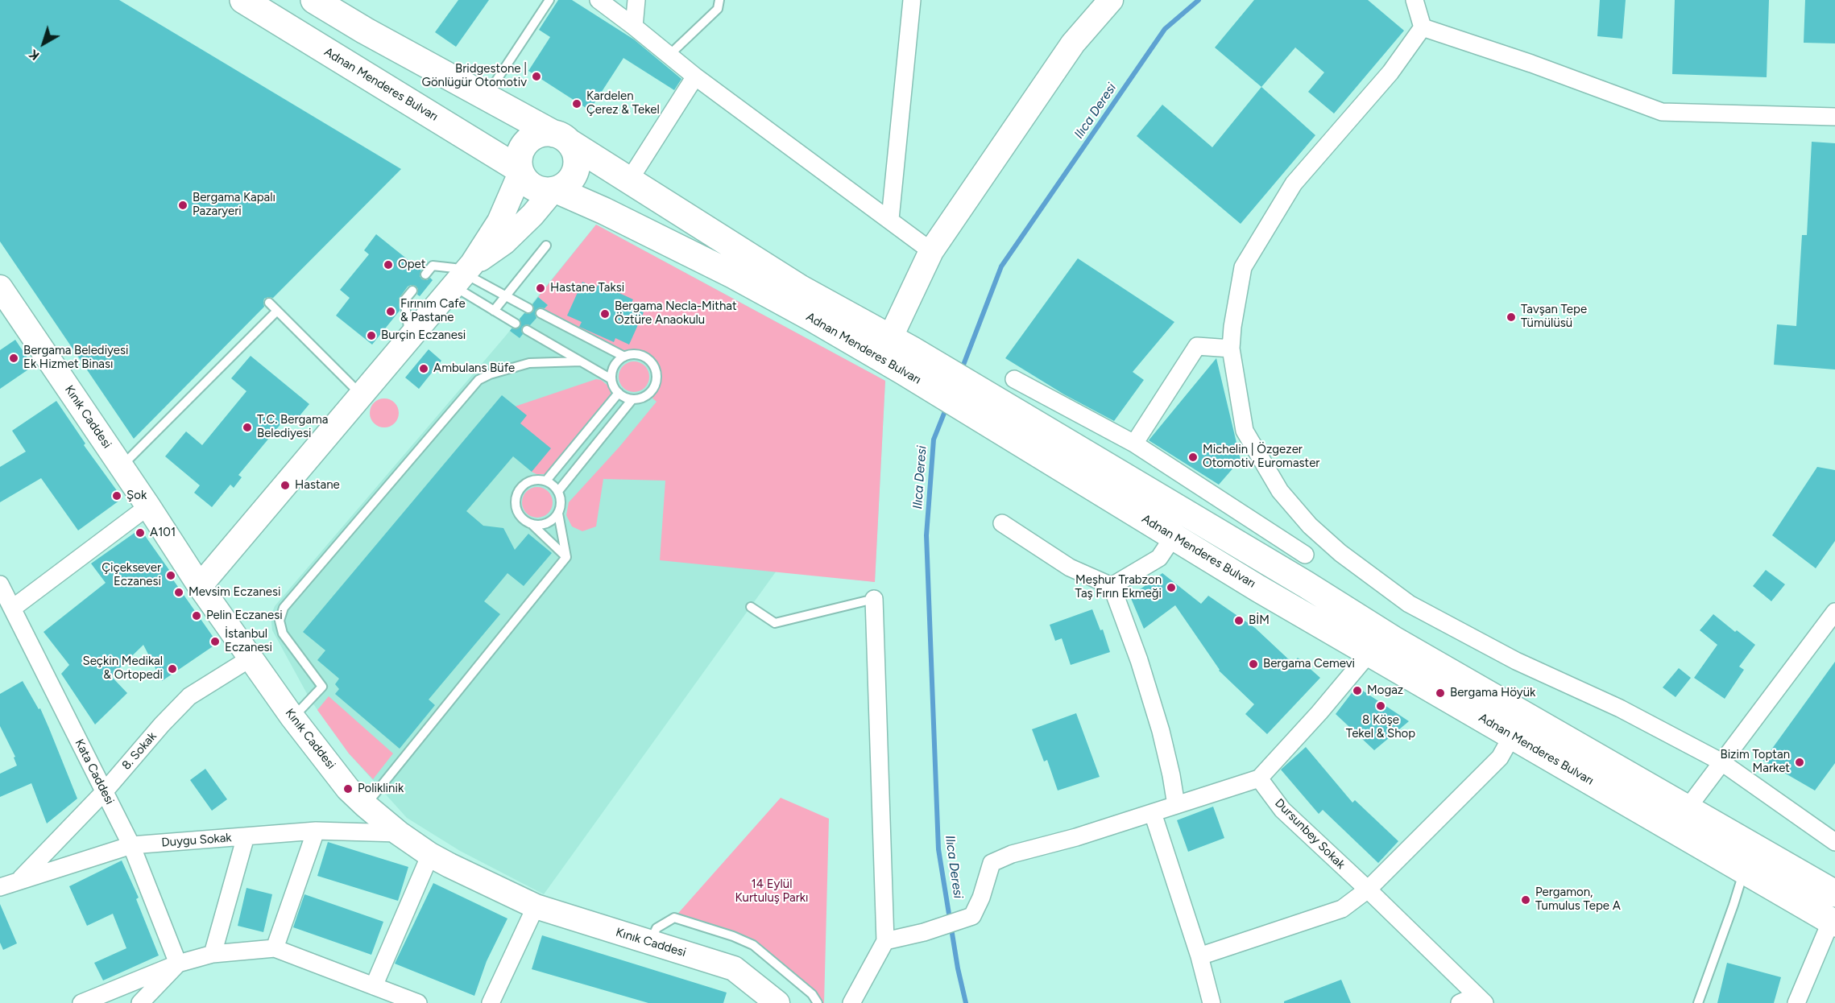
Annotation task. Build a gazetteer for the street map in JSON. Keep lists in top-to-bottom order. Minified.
{"streets":{"main road":["Adnan Menderes Bulvarı","Kınık Caddesi"],"street":["8. Sokak","Kata Caddesi","Dursunbey Sokak","Duygu Sokak"]},"crossings":[["Kınık Caddesi","8. Sokak"],["Kınık Caddesi","Duygu Sokak"],["8. Sokak","Kata Caddesi"],["8. Sokak","Duygu Sokak"],["Kata Caddesi","Duygu Sokak"]],"water":["Ilıca Deresi"],"parks":["14 Eylül Kurtuluş Parkı"],"places":["Bridgestone | Gönlügür Otomotiv","Kardelen Çerez & Tekel","Bergama Kapalı Pazaryeri","Opet","Hastane Taksi","Fırınım Cafe & Pastane","Bergama Necla-Mithat Öztüre Anaokulu","Tavşan Tepe Tümülüsü","Burçin Eczanesi","Bergama Belediyesi Ek Hizmet Binası","Ambulans Büfe","T.C. Bergama Belediyesi","Michelin | Özgezer Otomotiv Euromaster","Hastane","Şok","A101","Çiçeksever Eczanesi","Meşhur Trabzon Taş Fırın Ekmeği","Mevsim Eczanesi","Pelin Eczanesi","BİM","İstanbul Eczanesi","Bergama Cemevi","Seçkin Medikal & Ortopedi","Mogaz","Bergama Höyük","8 Köşe Tekel & Shop","Bizim Toptan Market","Poliklinik","Pergamon, Tumulus Tepe A"],"north":"bottom left"}
